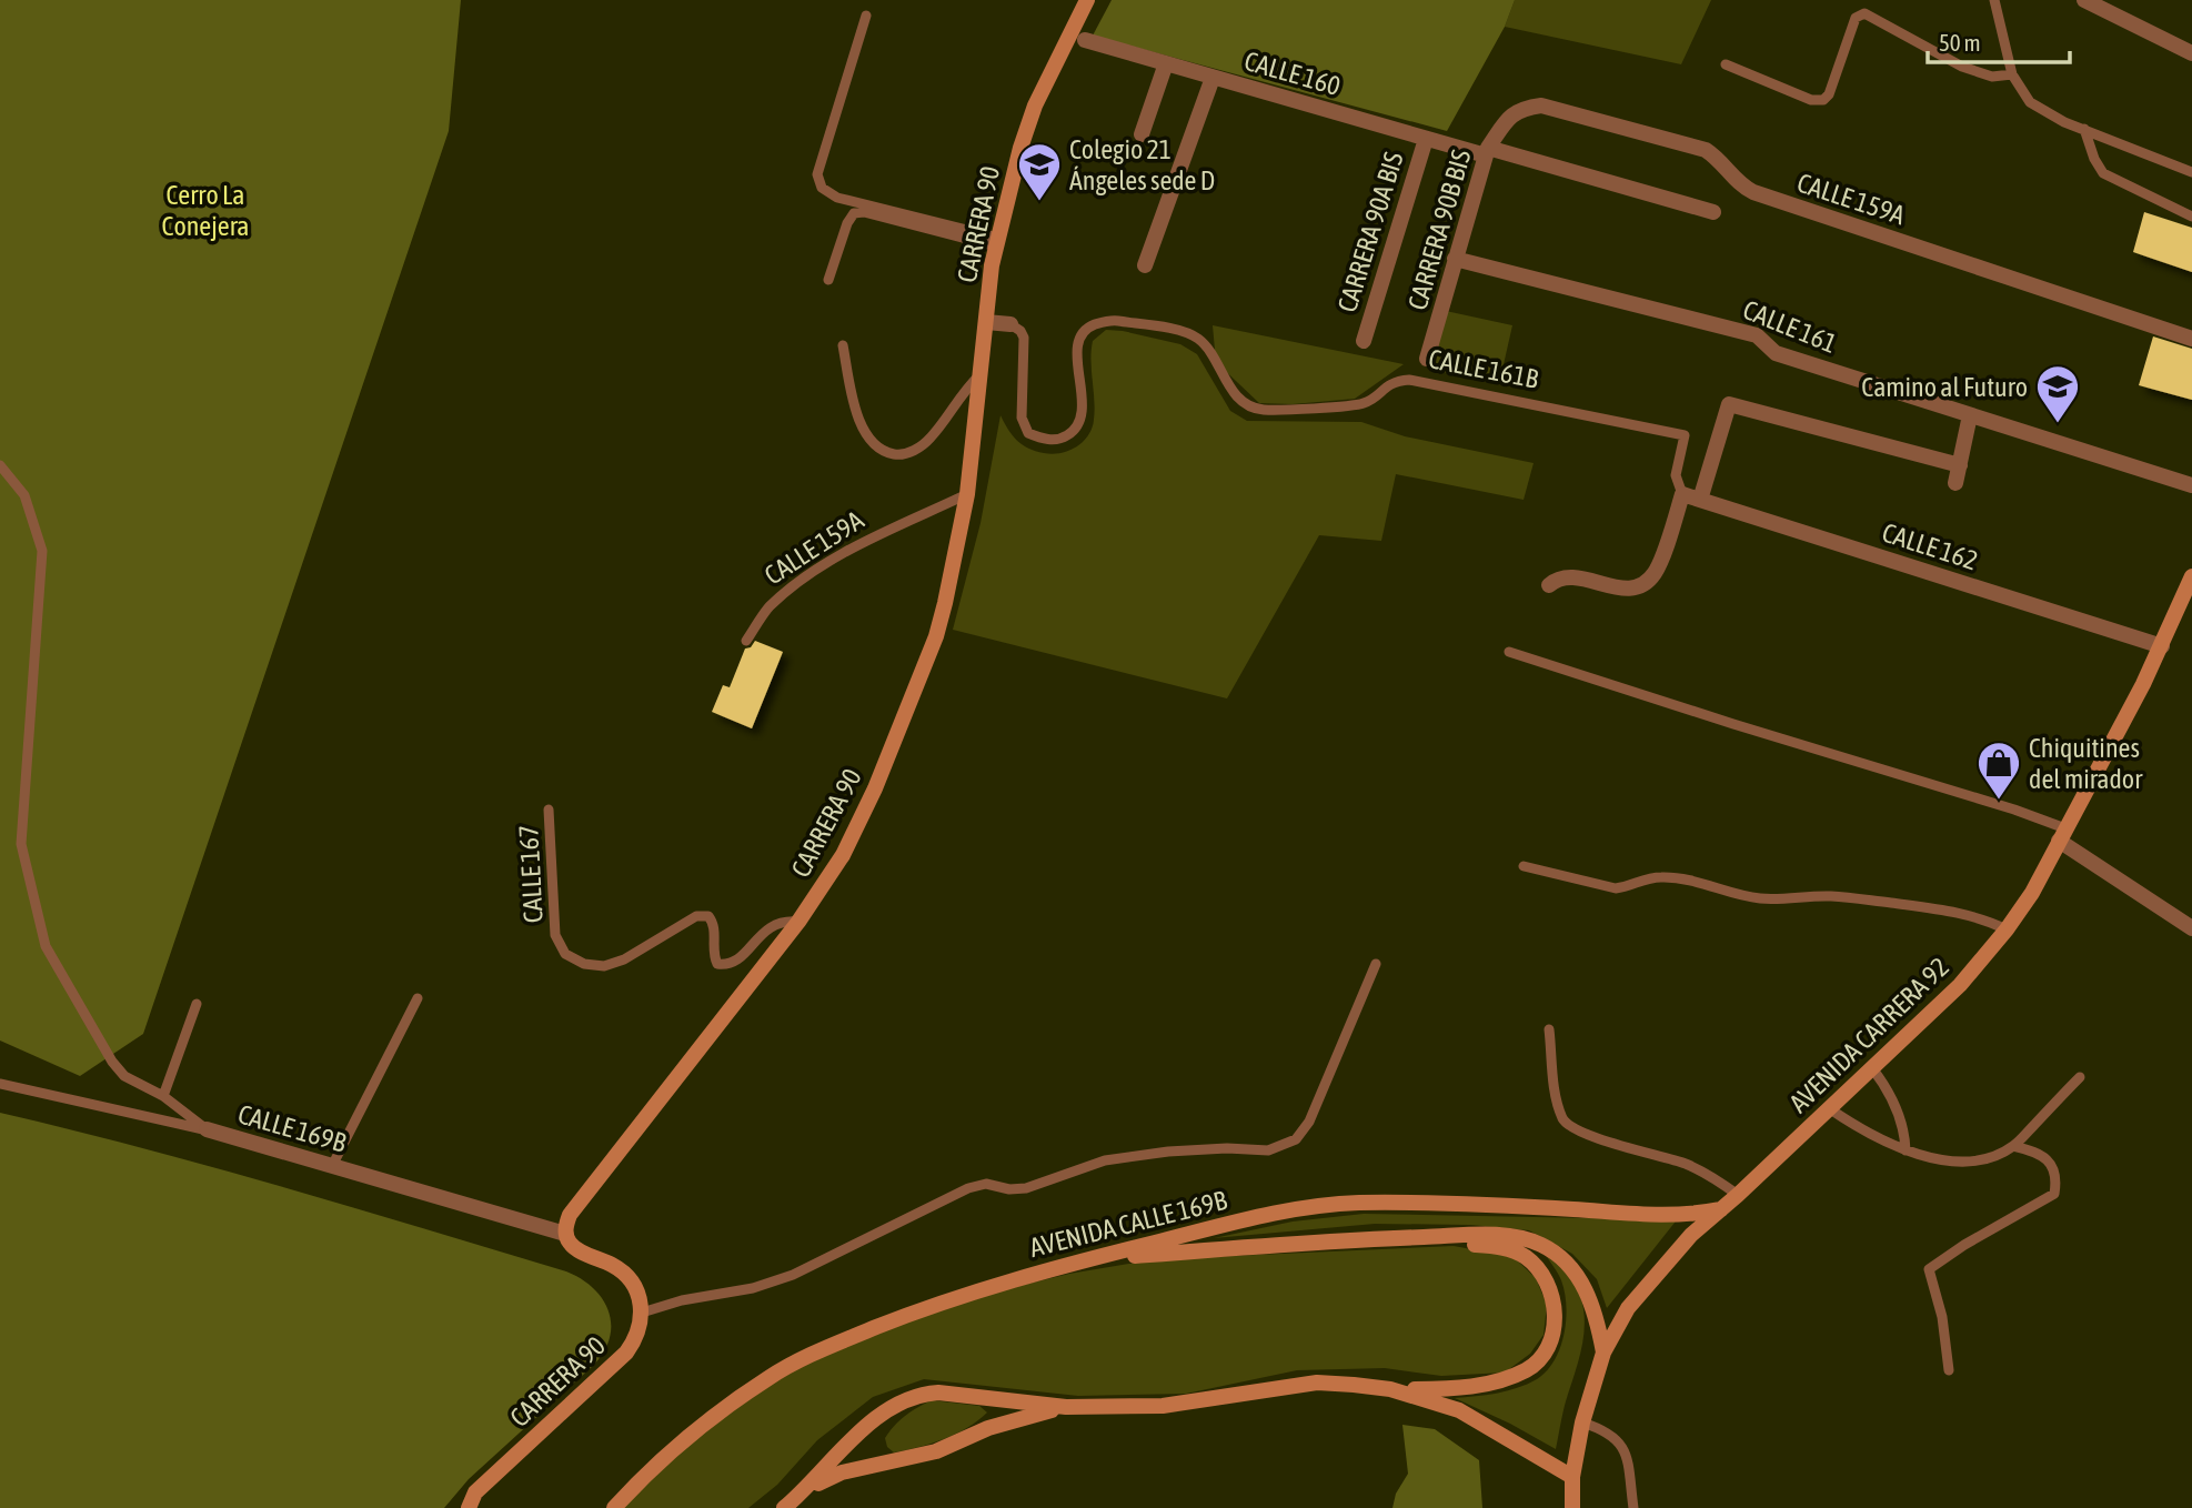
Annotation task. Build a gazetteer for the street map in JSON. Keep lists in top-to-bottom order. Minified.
{"streets":{"main road":["CARRERA 90","AVENIDA CARRERA 92","AVENIDA CALLE 169B"],"street":["CALLE 160","CALLE 159A","CARRERA 90B BIS","CARRERA 90A BIS","CALLE 161","CALLE 161B","CALLE 162","CALLE 169B"],"lane":["CALLE 167"]},"crossings":[["CALLE 160","CARRERA 90B BIS"],["CALLE 160","CARRERA 90A BIS"],["CALLE 159A","CARRERA 90"],["CALLE 159A","CARRERA 90B BIS"],["CARRERA 90","CALLE 161B"],["CARRERA 90","CALLE 167"],["CARRERA 90","CALLE 169B"],["CARRERA 90B BIS","CALLE 161"],["CALLE 161B","CALLE 162"],["CALLE 162","AVENIDA CARRERA 92"],["AVENIDA CARRERA 92","AVENIDA CALLE 169B"]],"parks":["Cerro La Conejera"],"places":{"school or university":["Colegio 21 Ángeles sede D","Camino al Futuro"],"shop":["Chiquitines del mirador"]},"scale_bar":"50 m"}
